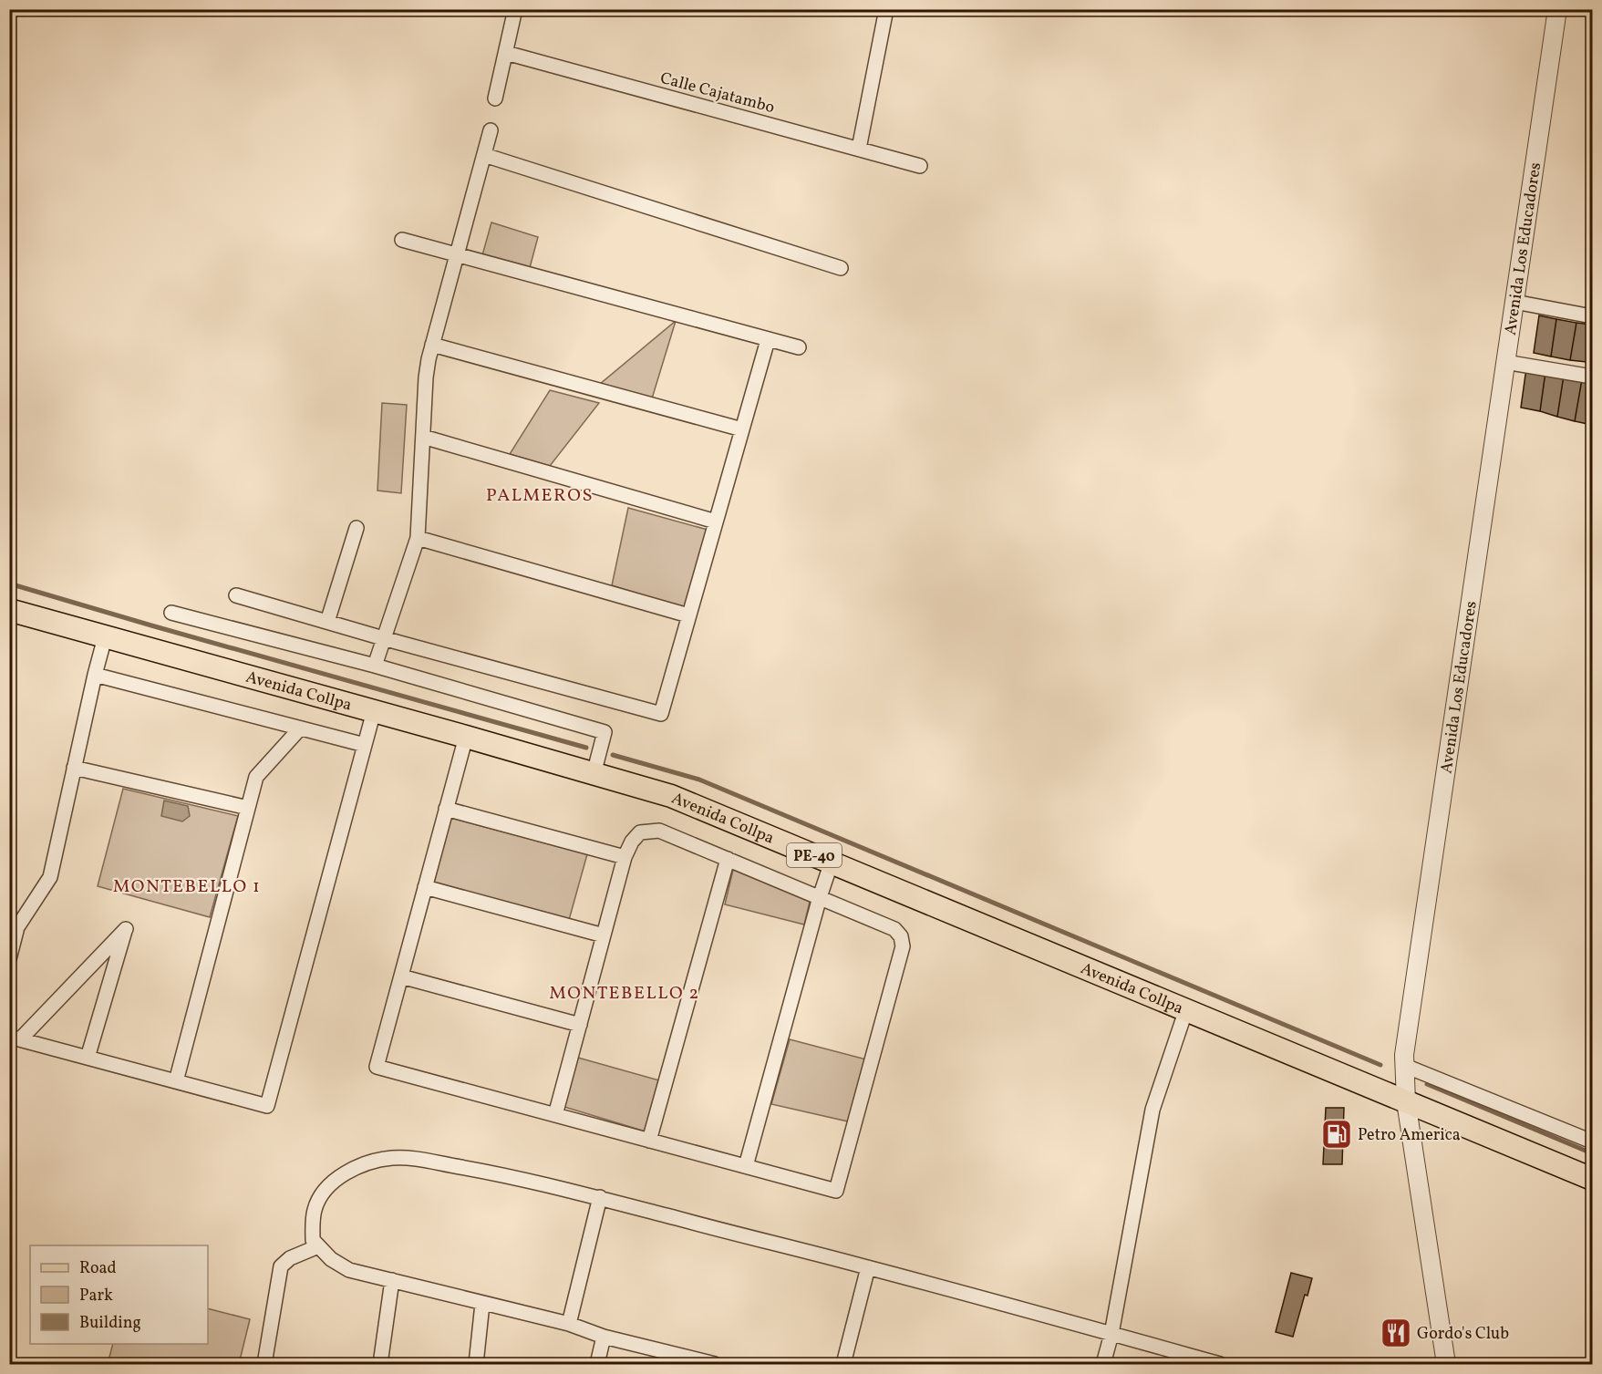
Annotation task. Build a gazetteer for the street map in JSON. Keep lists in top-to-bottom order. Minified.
{"streets":{"main road":["Avenida Collpa","PE-40"],"street":["Calle Cajatambo","Avenida Los Educadores"]},"crossings":[["Avenida Los Educadores","Avenida Collpa"]],"districts":["PALMEROS","MONTEBELLO 1","MONTEBELLO 2"],"places":{"fuel station":["Petro America"],"restaurant":["Gordo's Club"]},"legend":["Road","Park","Building"]}
